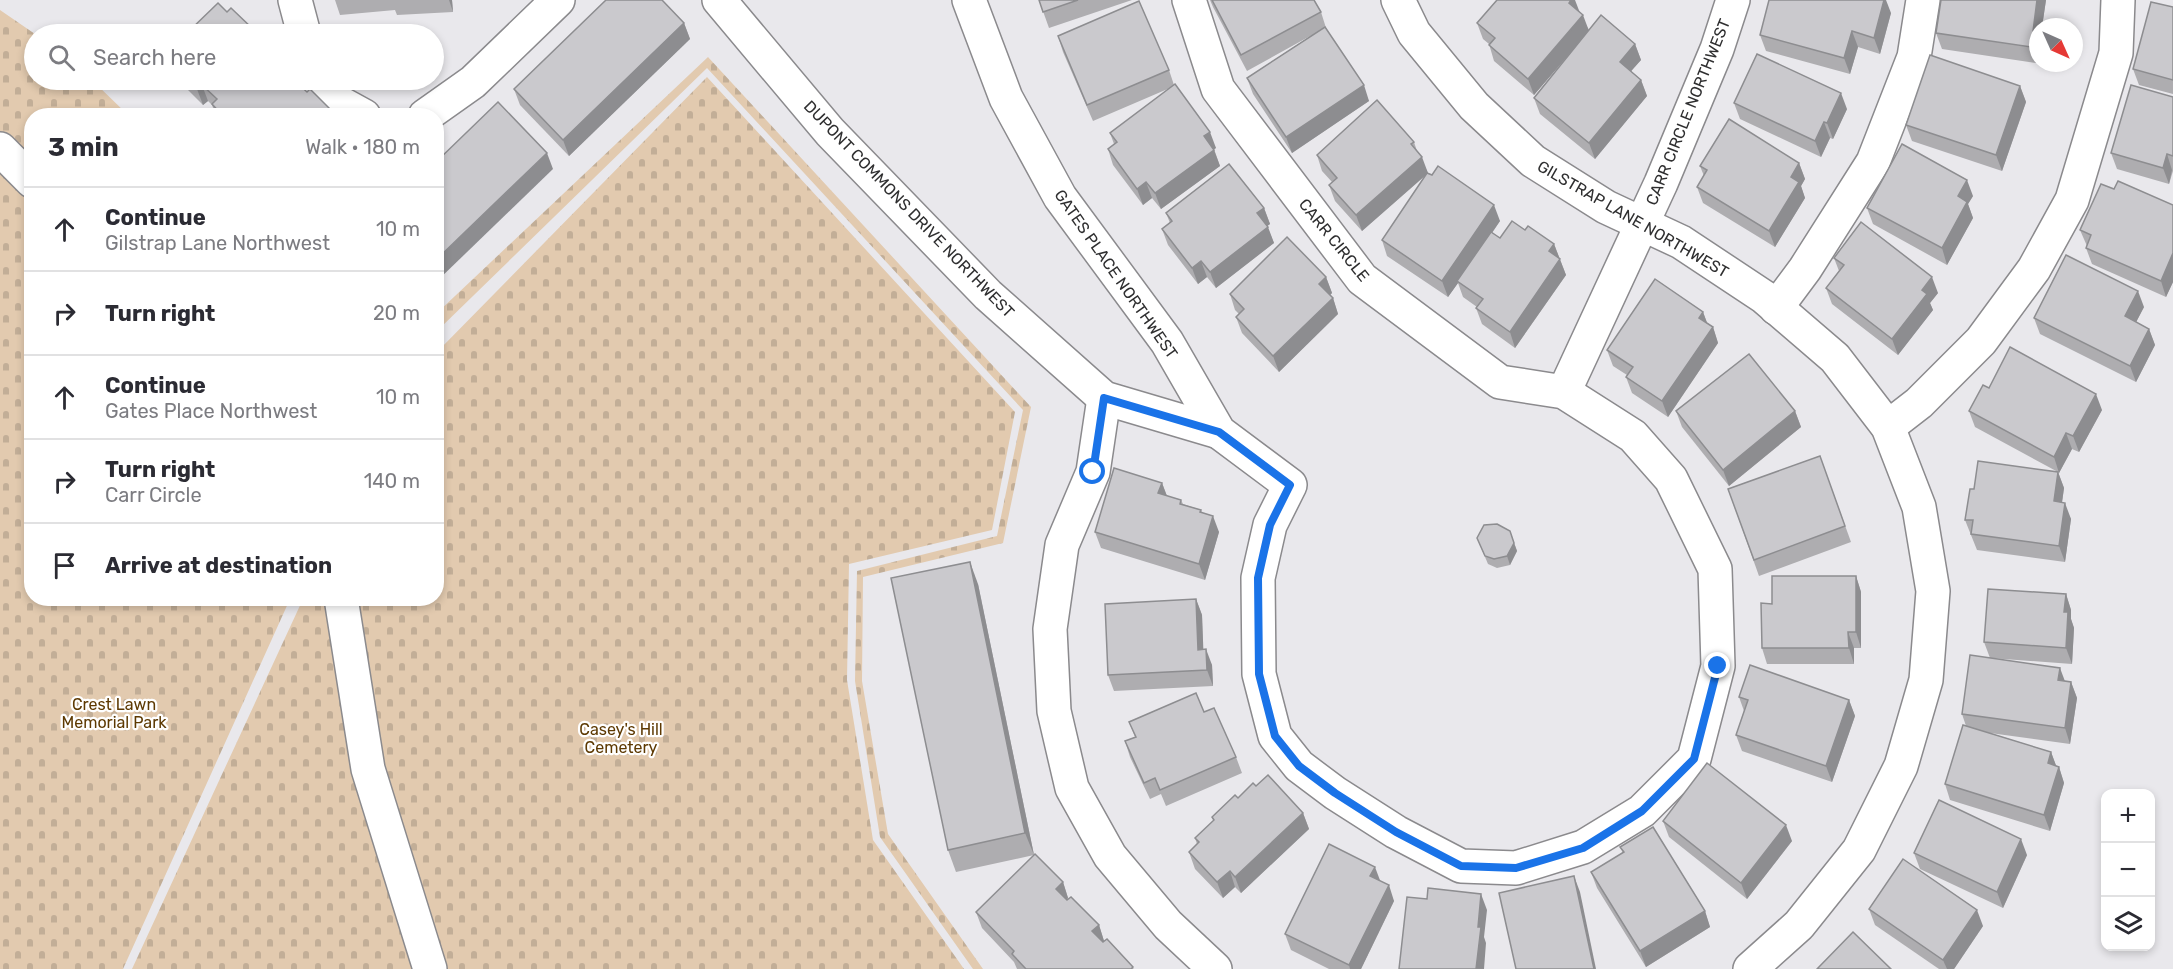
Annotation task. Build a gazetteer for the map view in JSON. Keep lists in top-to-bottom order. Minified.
{"streets":{"street":["CARR CIRCLE NORTHWEST","DUPONT COMMONS DRIVE NORTHWEST","GILSTRAP LANE NORTHWEST","CARR CIRCLE","GATES PLACE NORTHWEST"]},"crossings":[["CARR CIRCLE NORTHWEST","GILSTRAP LANE NORTHWEST"],["DUPONT COMMONS DRIVE NORTHWEST","GATES PLACE NORTHWEST"],["CARR CIRCLE","GATES PLACE NORTHWEST"]],"parks":["Crest Lawn Memorial Park","Casey's Hill Cemetery"],"north":"bottom right","page":{"search":"Search here","heading":["3 min","Walk · 180 m"],"list":[["Continue","Gilstrap Lane Northwest","10 m"],["Turn right","20 m"],["Continue","Gates Place Northwest","10 m"],["Turn right","Carr Circle","140 m"],"Arrive at destination"],"map_buttons":["+","−"]}}
